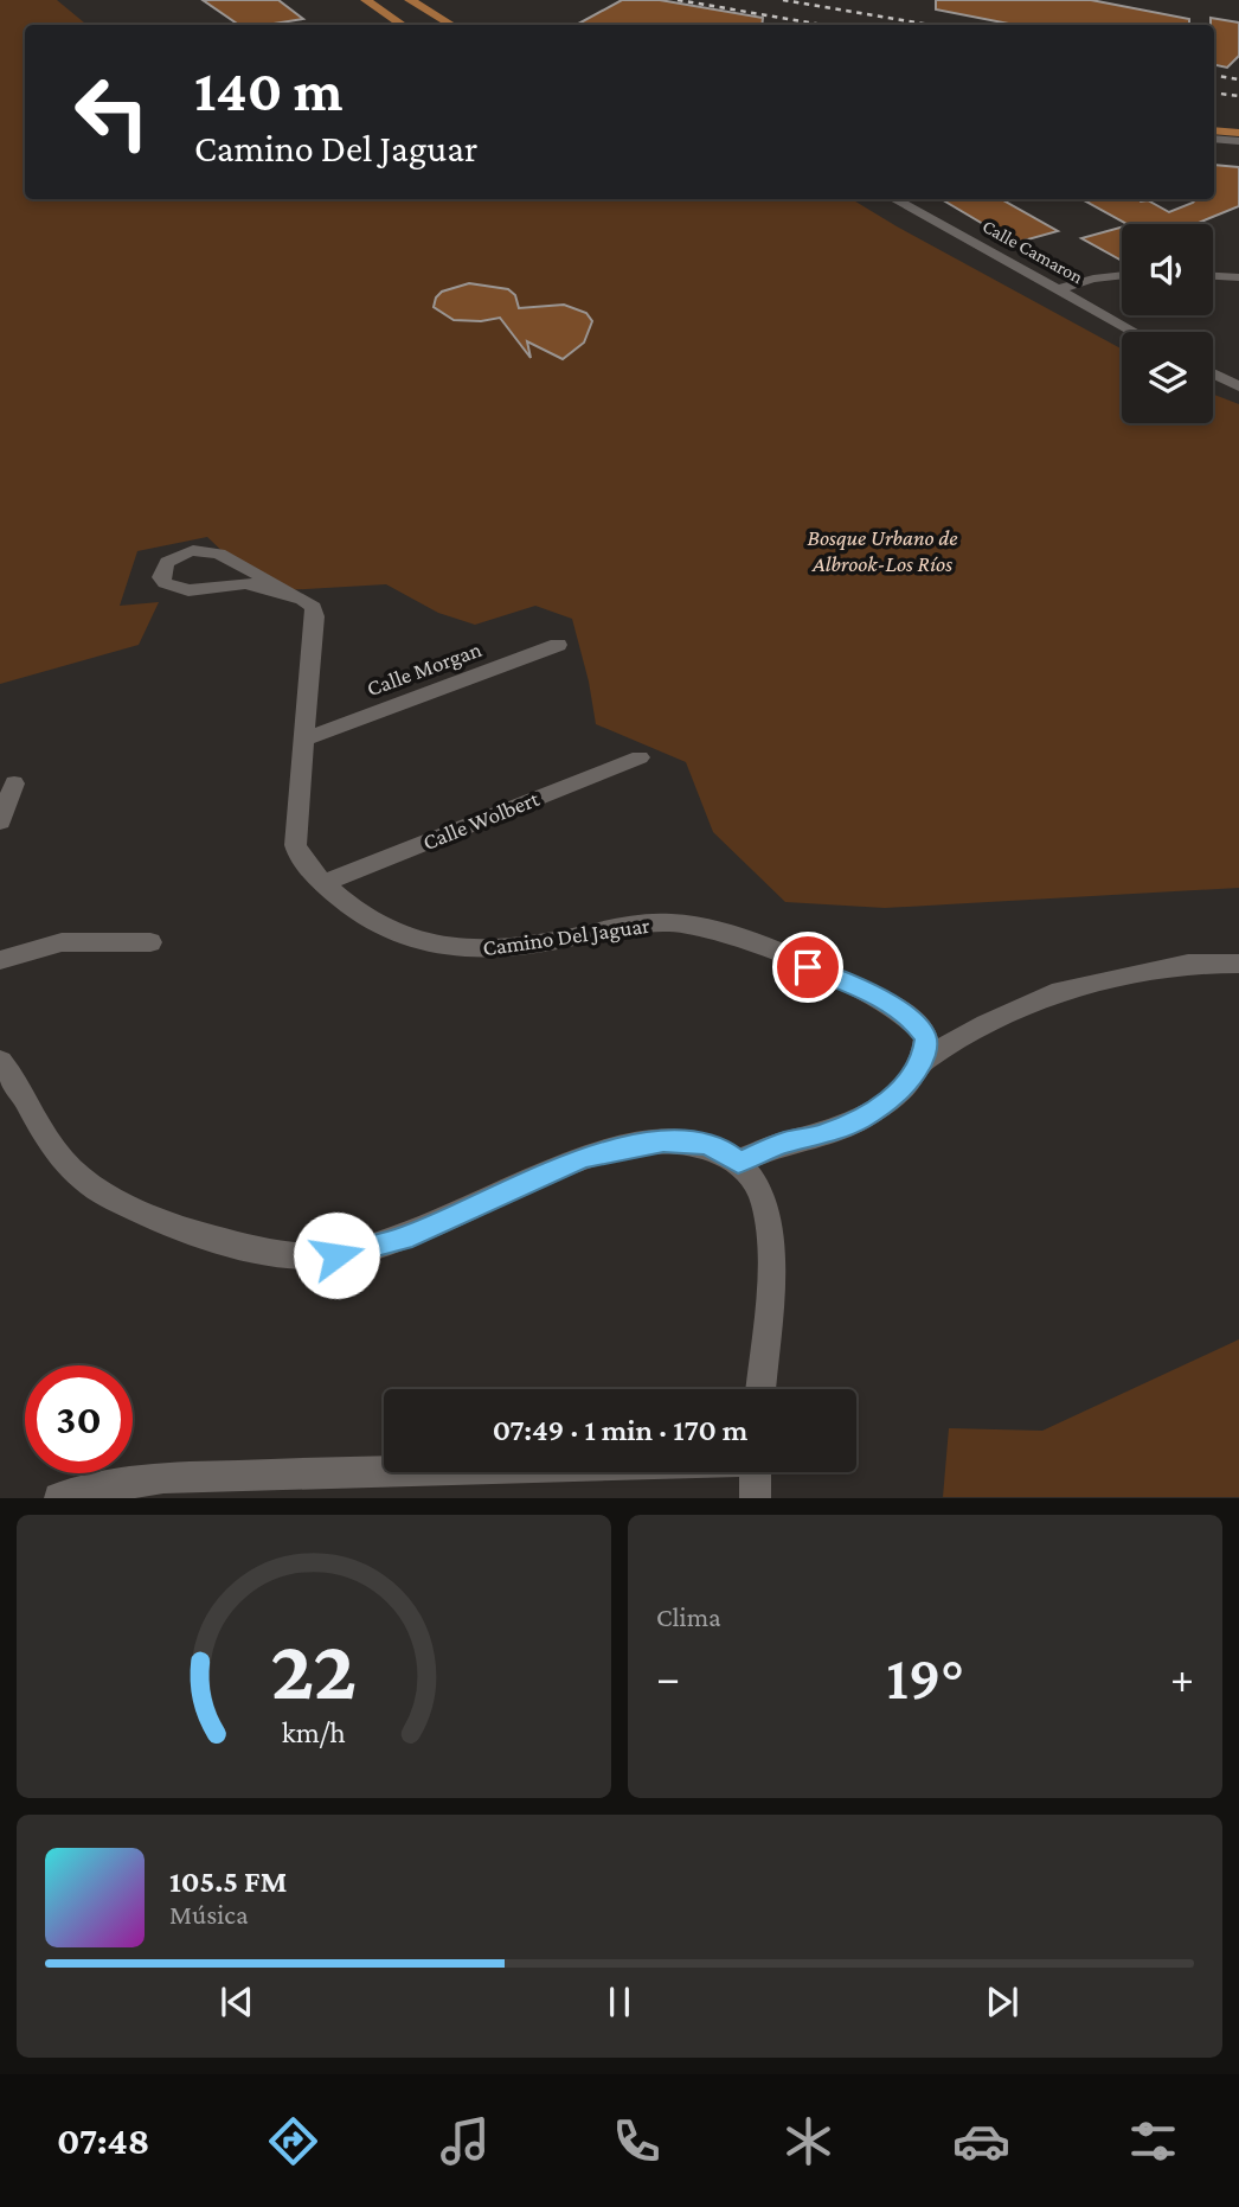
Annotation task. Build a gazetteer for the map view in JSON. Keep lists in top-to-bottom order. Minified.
{"streets":{"street":["Calle Camaron","Calle Morgan","Calle Wolbert","Camino Del Jaguar"]},"crossings":[["Calle Morgan","Camino Del Jaguar"],["Calle Wolbert","Camino Del Jaguar"]],"parks":["Bosque Urbano de Albrook-Los Ríos"],"page":{"turn":["140 m","Camino Del Jaguar"],"limit":"30","trip":"07:49 · 1 min · 170 m","tile":"Clima","heat":["−","19°","+"],"song":["105.5 FM","Música"],"tabs":"07:48","gauge":["22","km/h"]}}
